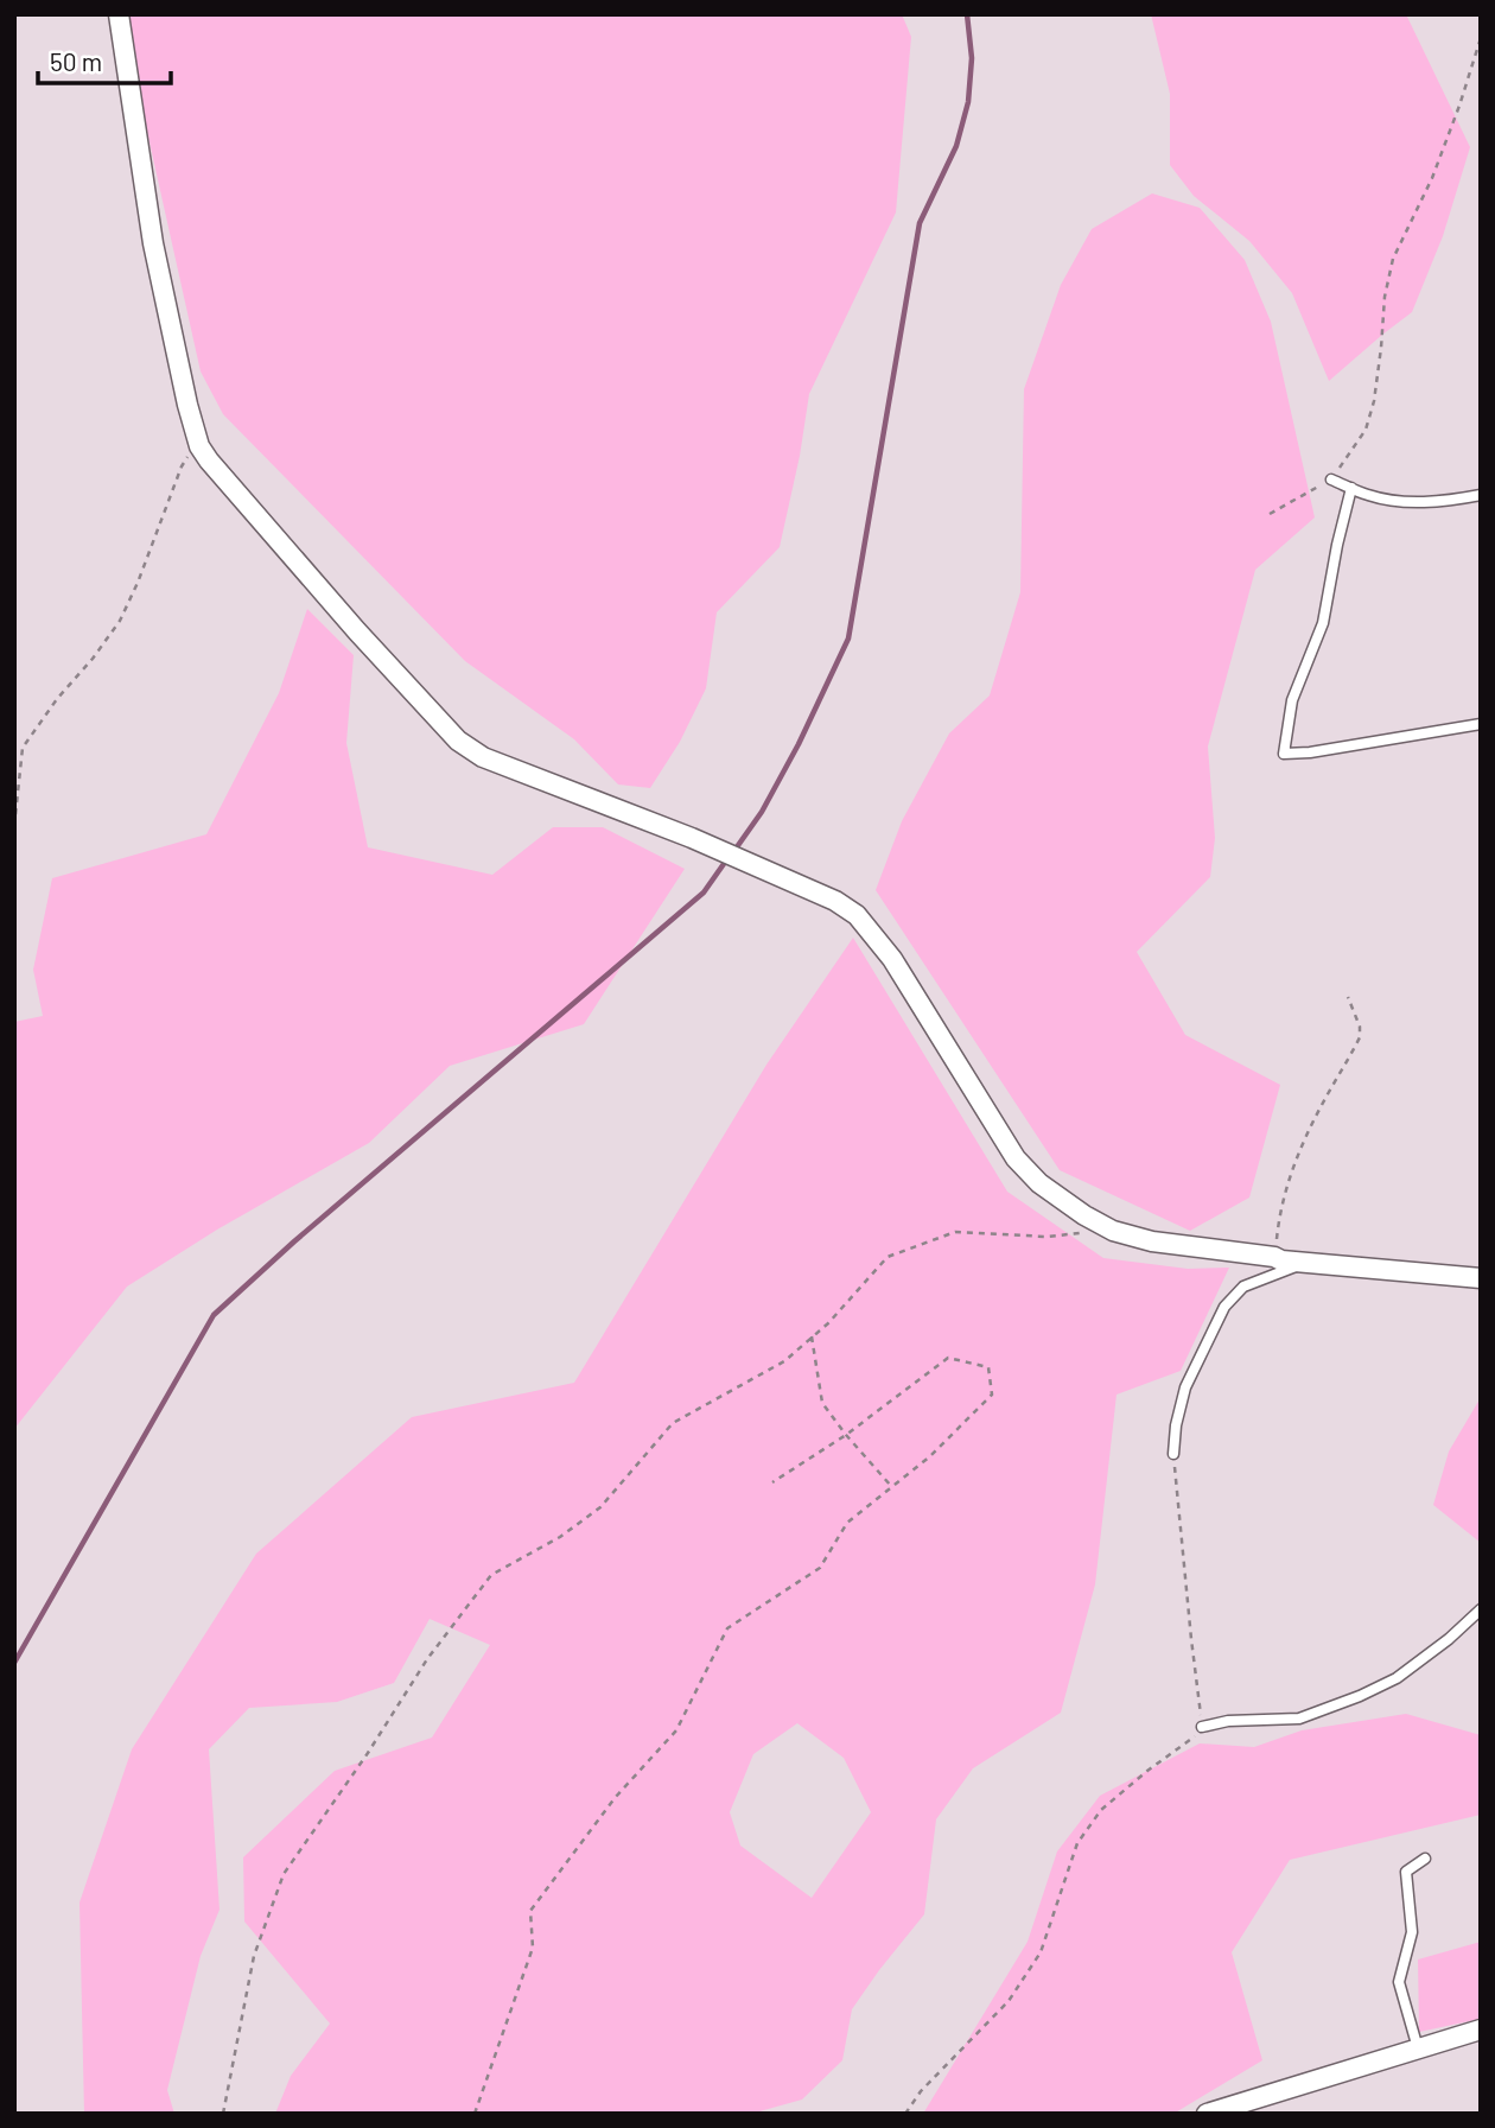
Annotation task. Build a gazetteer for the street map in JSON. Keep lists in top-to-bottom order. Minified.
{"scale_bar":"50 m"}
